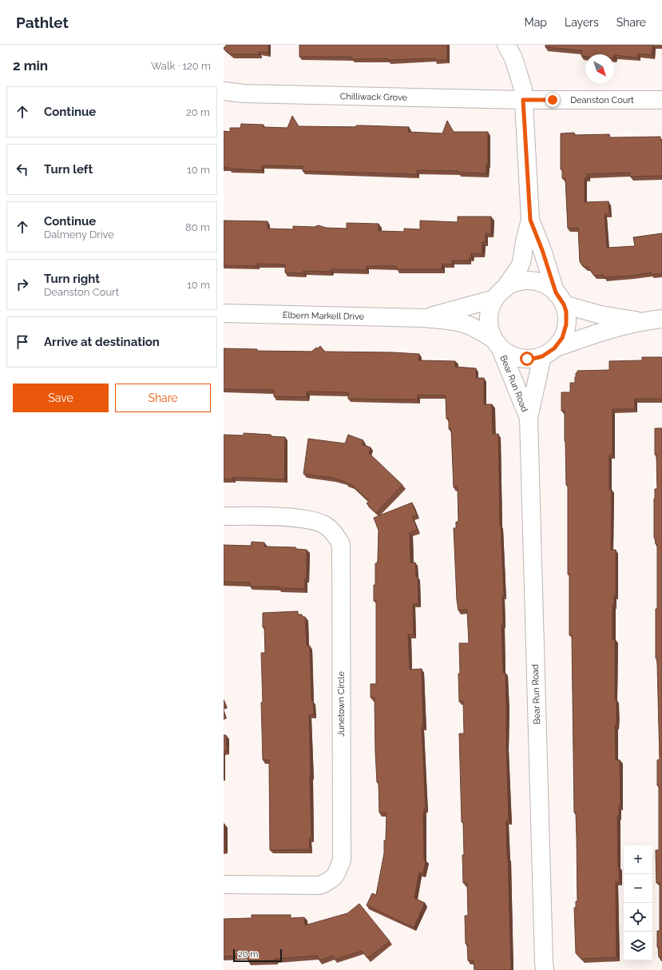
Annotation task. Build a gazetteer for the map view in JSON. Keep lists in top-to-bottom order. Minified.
{"streets":{"street":["Chilliwack Grove","Deanston Court","Elbern Markell Drive","Bear Run Road","Junetown Circle"]},"crossings":[["Chilliwack Grove","Deanston Court"],["Elbern Markell Drive","Bear Run Road"]],"scale_bar":"20 m","north":"bottom right","page":{"header":"Pathlet","nav":["Map","Layers","Share"],"heading":["2 min","Walk · 120 m"],"list":[["Continue","20 m"],["Turn left","10 m"],["Continue","Dalmeny Drive","80 m"],["Turn right","Deanston Court","10 m"],"Arrive at destination"],"buttons":["Save","Share"],"map_buttons":["+","−"],"scale":"20 m"}}
